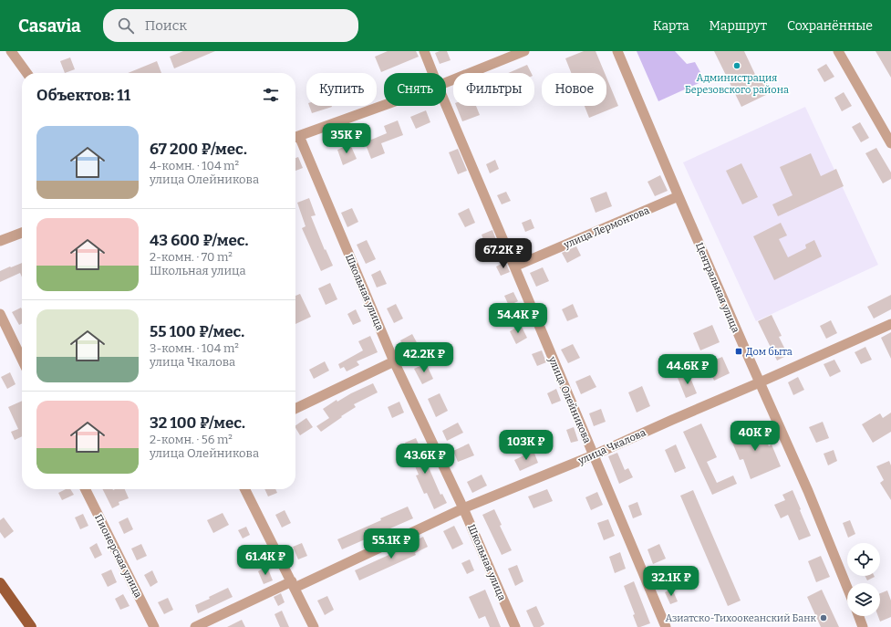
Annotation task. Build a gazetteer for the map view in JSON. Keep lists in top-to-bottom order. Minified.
{"streets":{"street":["улица Лермонтова","Центральная улица","Школьная улица","улица Олейникова","улица Чкалова","Пионерская улица"]},"crossings":[["улица Лермонтова","Центральная улица"],["улица Лермонтова","улица Олейникова"],["Центральная улица","улица Чкалова"],["Школьная улица","улица Чкалова"],["улица Олейникова","улица Чкалова"]],"places":{"other":["Администрация Березовского района","Азиатско-Тихоокеанский Банк"],"transit":["Дом быта"]},"page":{"header":"Casavia","search":"Поиск","nav":["Карта","Маршрут","Сохранённые"],"chip":["Купить","Снять","Фильтры","Новое"],"heading":"Объектов: 11","list":[{"name":"67 200 ₽/мес.","note":"4-комн. · 104 m² · улица Олейникова"},{"name":"43 600 ₽/мес.","note":"2-комн. · 70 m² · Школьная улица"},{"name":"55 100 ₽/мес.","note":"3-комн. · 104 m² · улица Чкалова"},{"name":"32 100 ₽/мес.","note":"2-комн. · 56 m² · улица Олейникова"}],"price":["35K ₽","67.2K ₽","54.4K ₽","42.2K ₽","44.6K ₽","40K ₽","103K ₽","43.6K ₽","55.1K ₽","61.4K ₽","32.1K ₽"]}}
